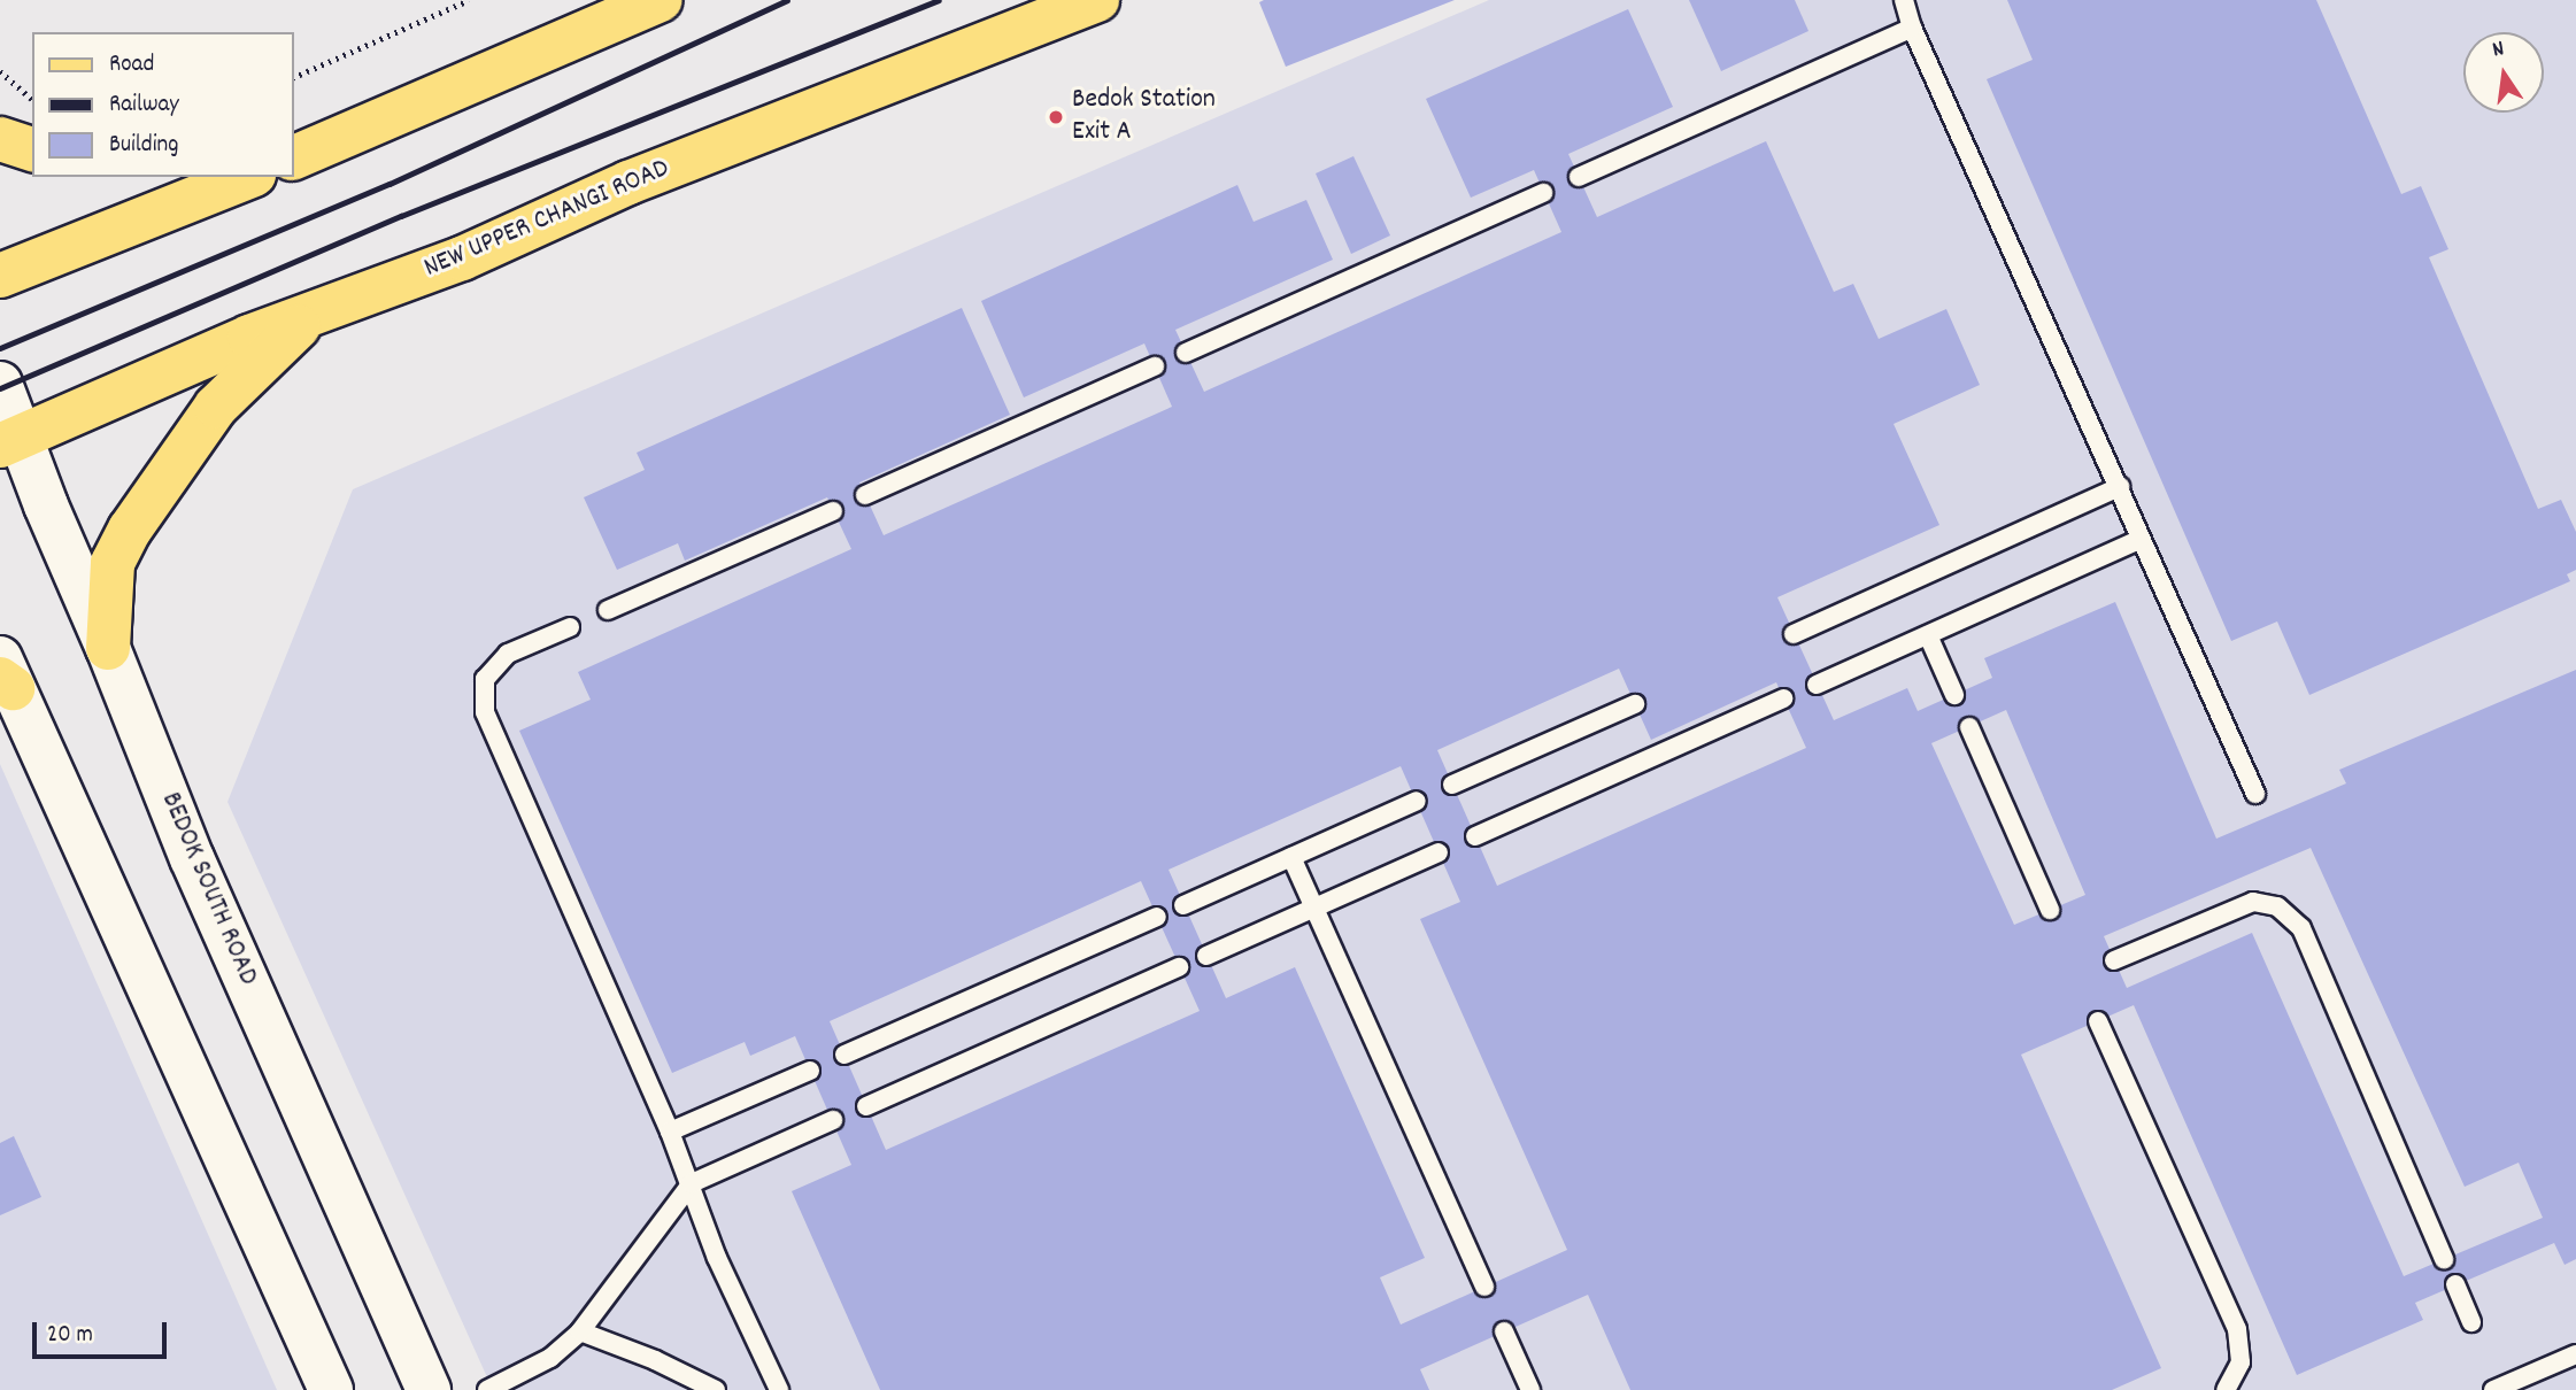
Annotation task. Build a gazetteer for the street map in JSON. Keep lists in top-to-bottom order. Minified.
{"streets":{"main road":["NEW UPPER CHANGI ROAD","BEDOK SOUTH ROAD"]},"crossings":[["NEW UPPER CHANGI ROAD","BEDOK SOUTH ROAD"]],"places":["Bedok Station Exit A"],"legend":["Road","Railway","Building"],"scale_bar":"20 m","north":"top"}
